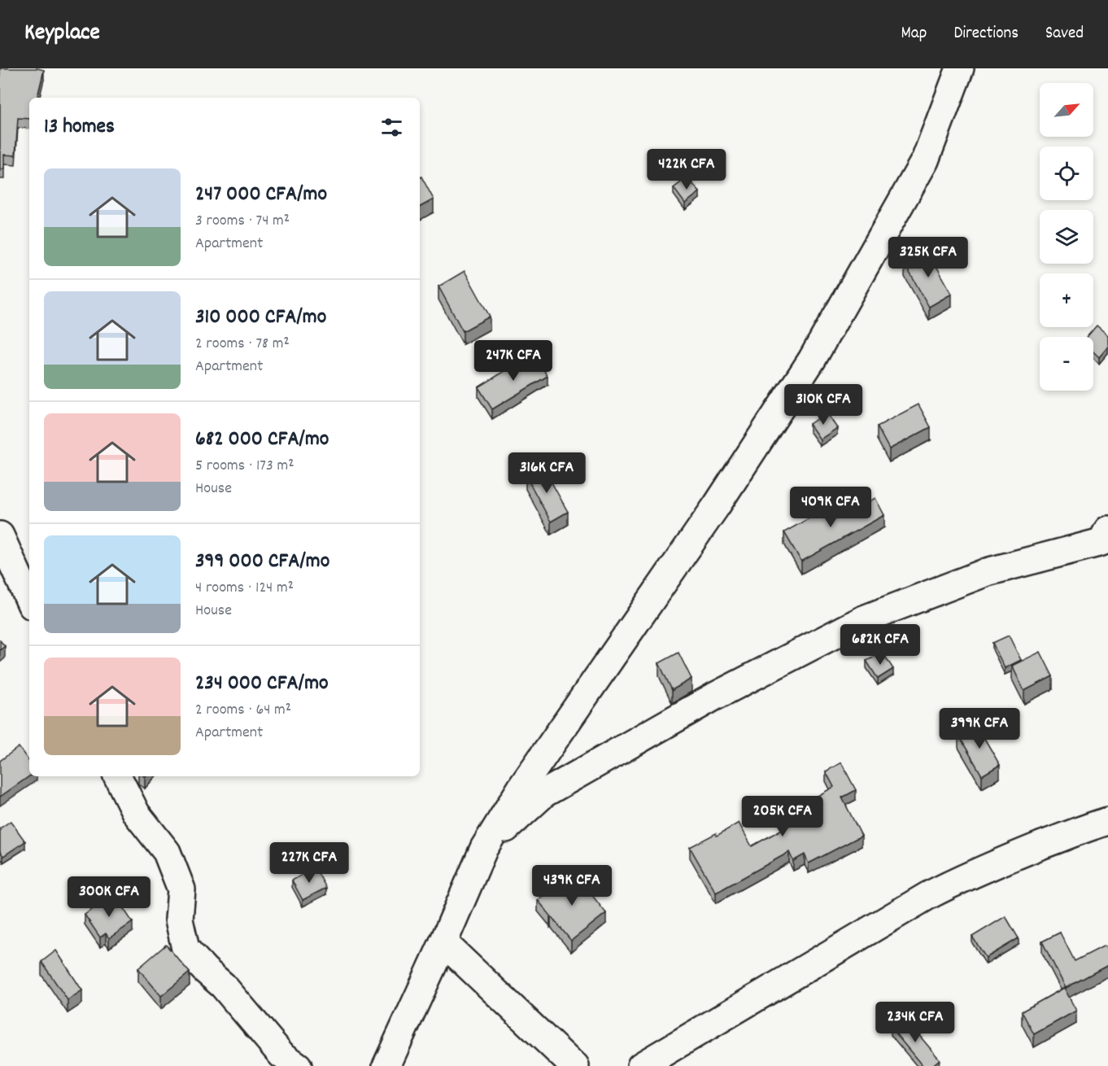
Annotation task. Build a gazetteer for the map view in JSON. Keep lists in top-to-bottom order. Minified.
{"north":"top right","page":{"header":"Keyplace","nav":["Map","Directions","Saved"],"map_buttons":["+","−"],"heading":"13 homes","price":["422K CFA","325K CFA","247K CFA","310K CFA","316K CFA","409K CFA","682K CFA","399K CFA","205K CFA","227K CFA","439K CFA","300K CFA","234K CFA"],"list":[{"name":"247 000 CFA/mo","note":"3 rooms · 74 m² · Apartment"},{"name":"310 000 CFA/mo","note":"2 rooms · 78 m² · Apartment"},{"name":"682 000 CFA/mo","note":"5 rooms · 173 m² · House"},{"name":"399 000 CFA/mo","note":"4 rooms · 124 m² · House"},{"name":"234 000 CFA/mo","note":"2 rooms · 64 m² · Apartment"}]}}
